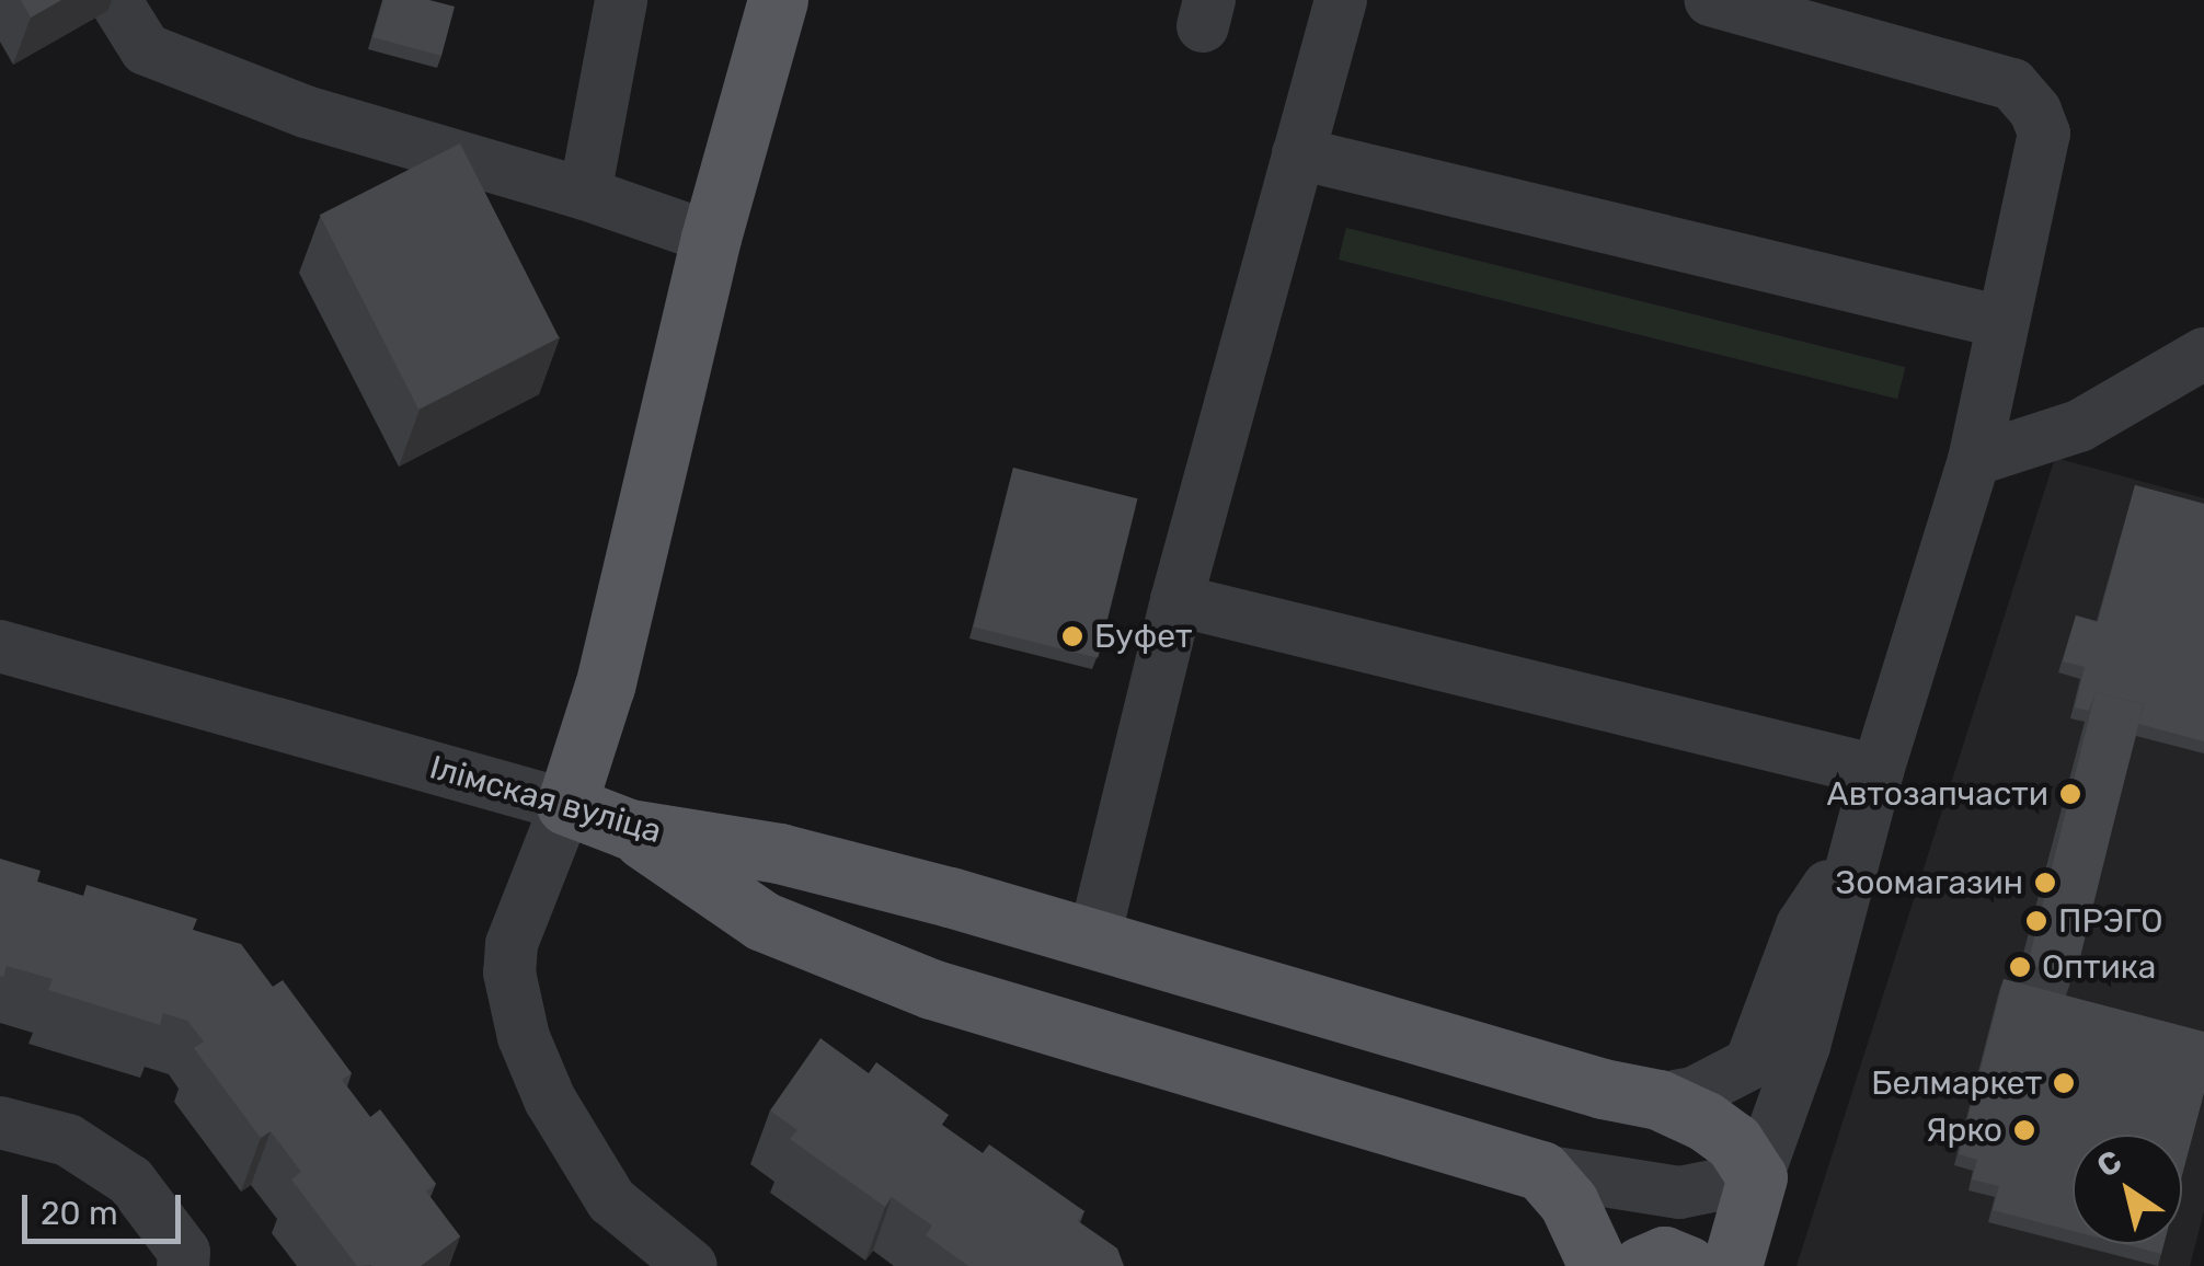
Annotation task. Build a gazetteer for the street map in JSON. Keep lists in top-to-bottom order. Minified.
{"streets":{"main road":["Ілімская вуліца"]},"places":["Буфет","Автозапчасти","Зоомагазин","ПРЭГО","Оптика","Белмаркет","Ярко"],"scale_bar":"20 m","north":"top left"}
